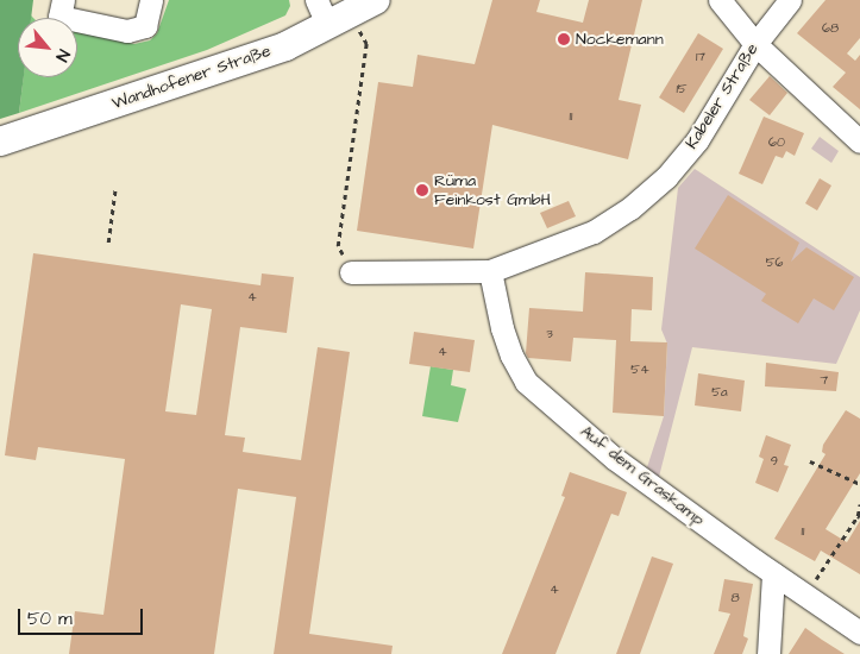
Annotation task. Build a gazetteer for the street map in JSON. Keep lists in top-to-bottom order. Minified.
{"streets":{"main road":["Wandhofener Straße"],"street":["Kabeler Straße","Auf dem Graskamp"]},"crossings":[["Kabeler Straße","Auf dem Graskamp"]],"places":["Nockemann","Rüma Feinkost GmbH"],"house_numbers":["68","17","15","11","60","56","4","3","4","54","7","5a","9","11","4","8"],"scale_bar":"50 m","north":"bottom right"}
